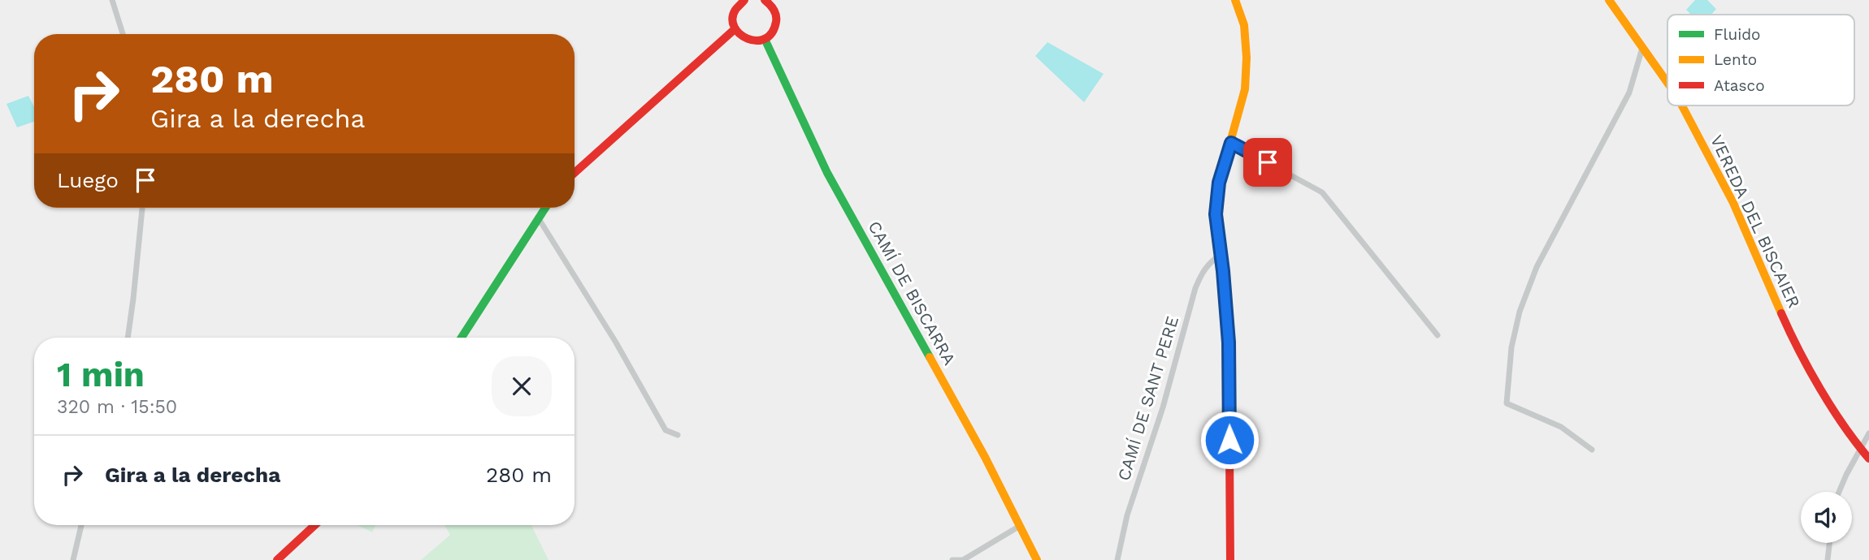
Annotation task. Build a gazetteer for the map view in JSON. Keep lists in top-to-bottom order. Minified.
{"streets":{"main road":["VEREDA DEL BISCAIER","CAMÍ DE BISCARRA"],"street":["CAMÍ DE SANT PERE"]},"legend":["Fluido","Lento","Atasco"],"page":{"turn":["280 m","Gira a la derecha"],"then":"Luego","heading":["1 min","320 m · 15:50"],"list":[{"name":"Gira a la derecha","value":"280 m"}]}}
